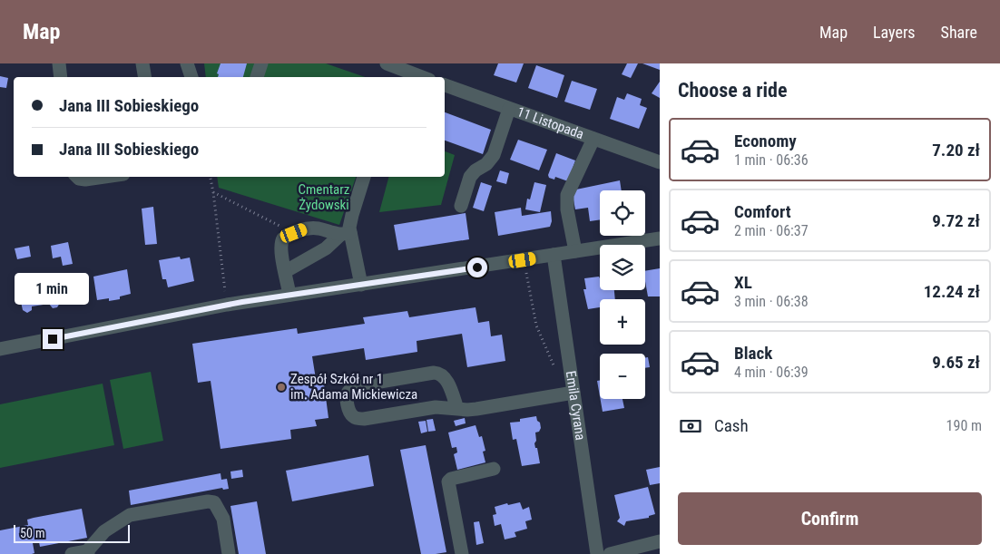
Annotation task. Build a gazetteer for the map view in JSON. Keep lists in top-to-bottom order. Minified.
{"streets":{"street":["11 Listopada","Emila Cyrana"]},"parks":["Cmentarz Żydowski"],"places":["Zespół Szkół nr 1 im. Adama Mickiewicza"],"scale_bar":"50 m","page":{"header":"Map","nav":["Map","Layers","Share"],"heading":"Choose a ride","banner":["Jana III Sobieskiego","Jana III Sobieskiego"],"list":[{"name":"Economy","note":"1 min · 06:36","value":"7.20 zł"},{"name":"Comfort","note":"2 min · 06:37","value":"9.72 zł"},{"name":"XL","note":"3 min · 06:38","value":"12.24 zł"},{"name":"Black","note":"4 min · 06:39","value":"9.65 zł"}],"map_buttons":["+","−"],"bubble":"1 min","pay":["Cash","190 m"],"buttons":"Confirm","scale":"50 m"}}
